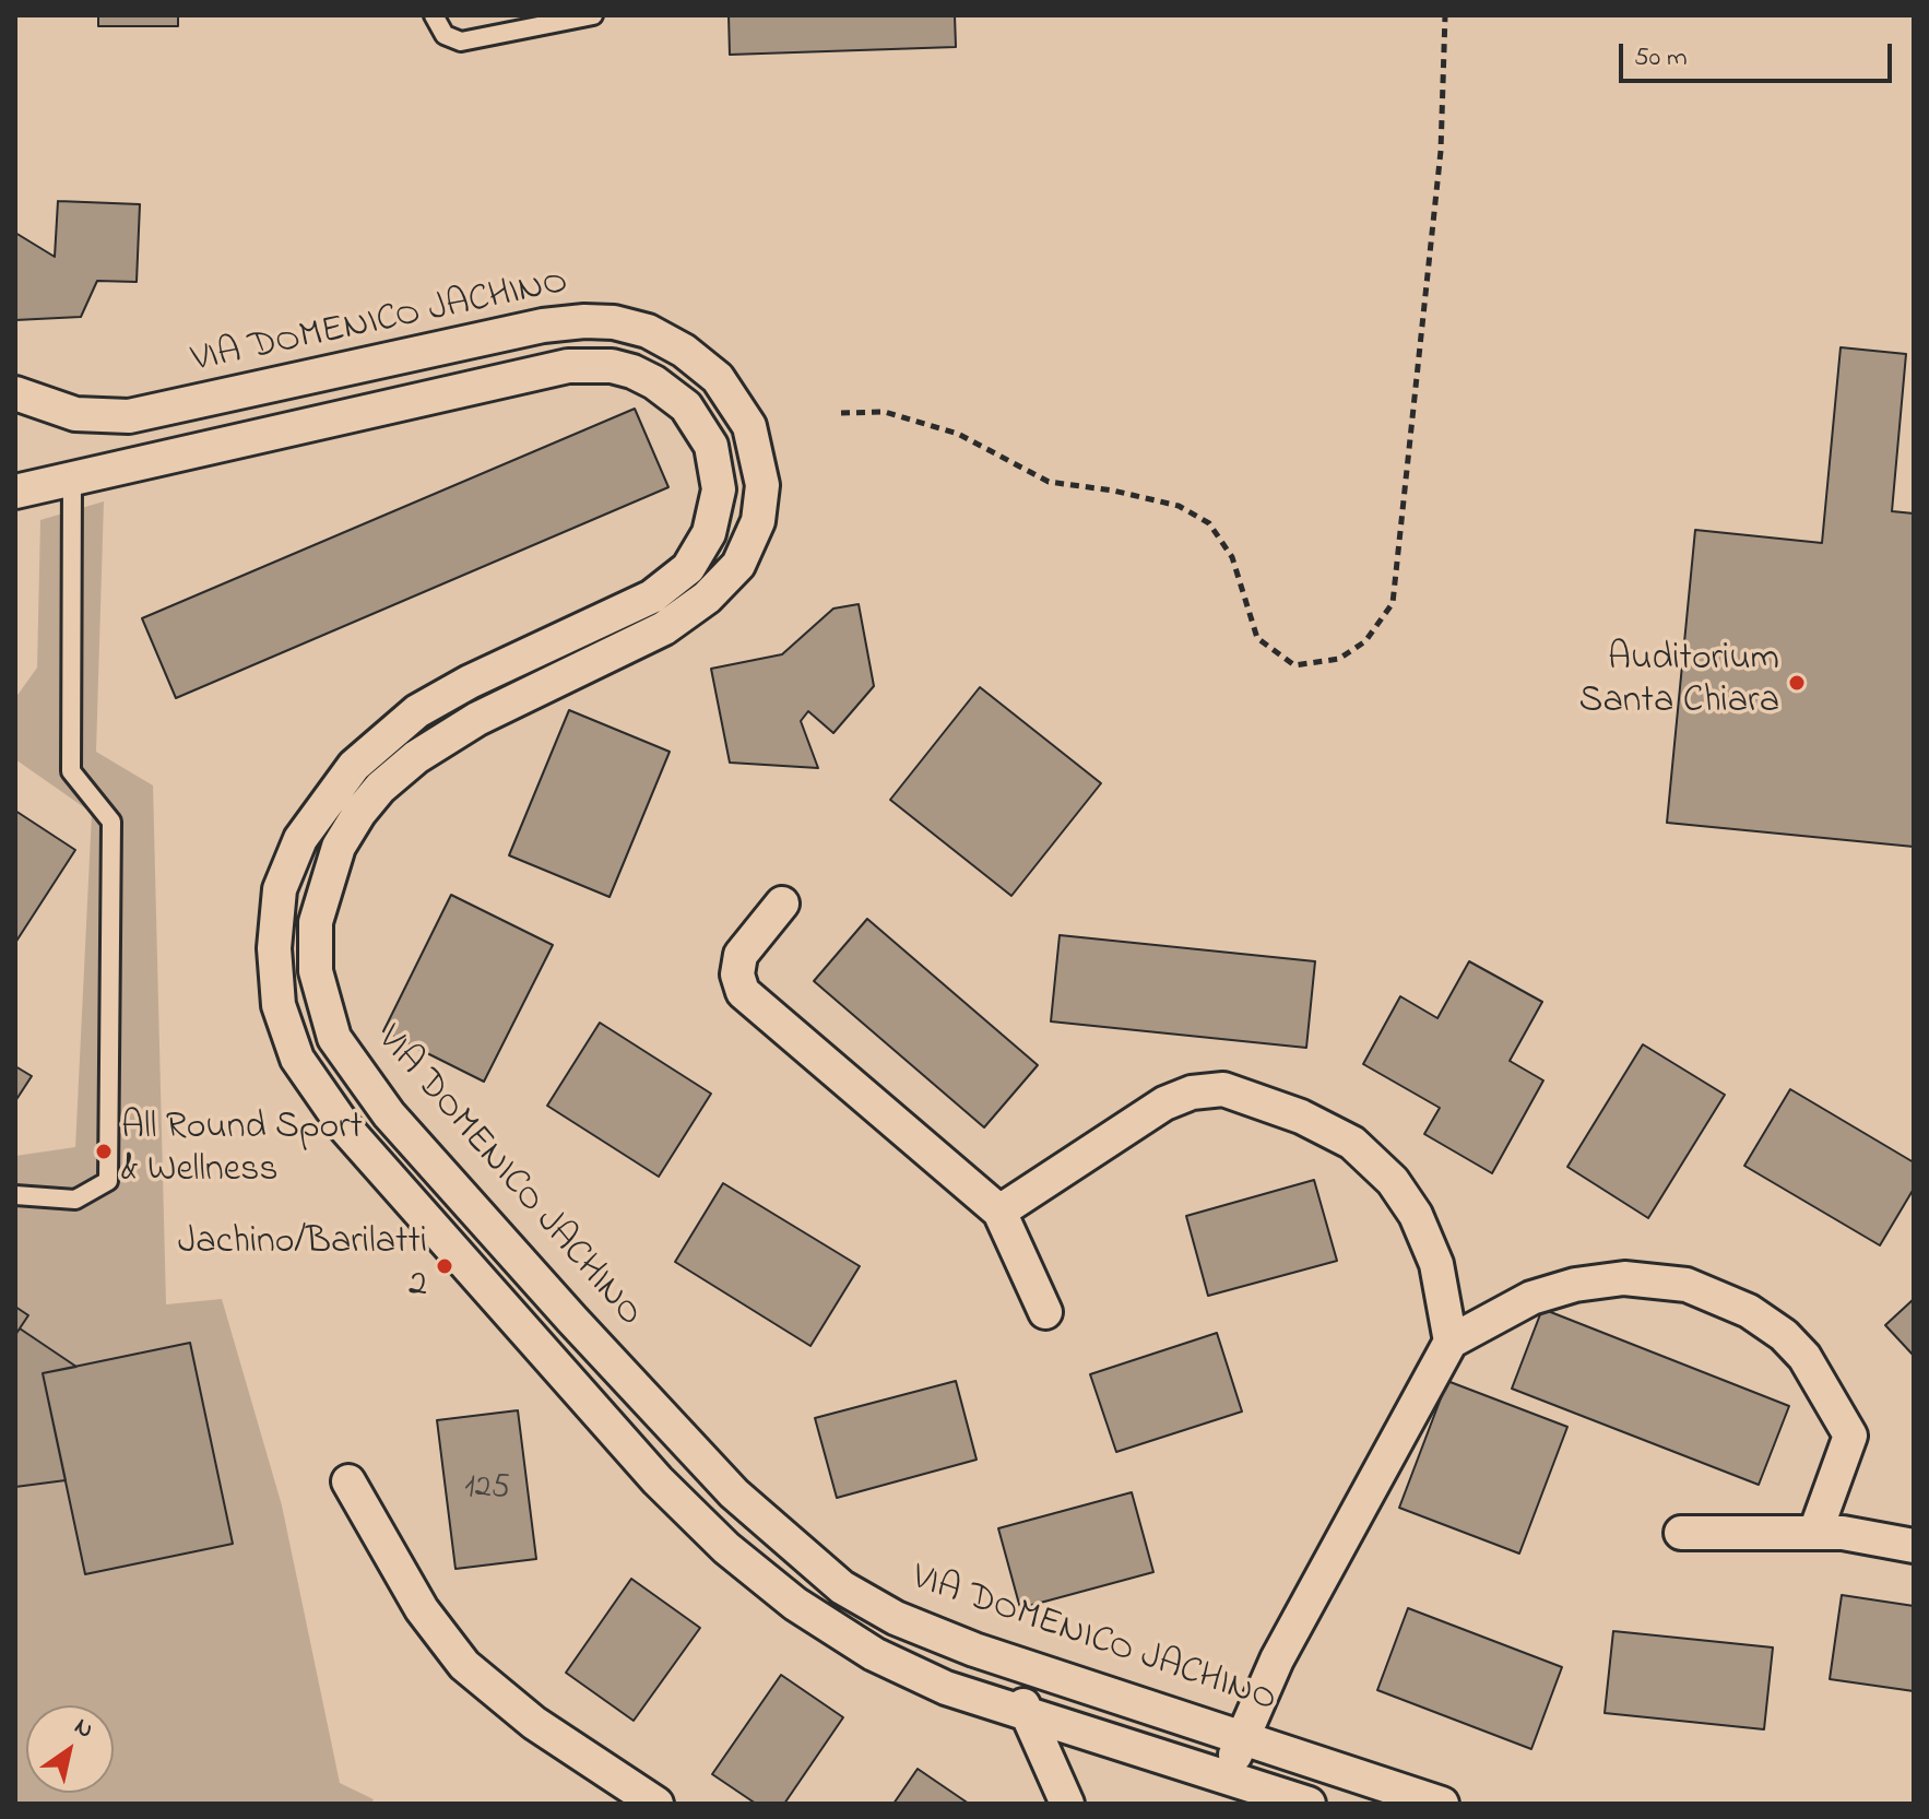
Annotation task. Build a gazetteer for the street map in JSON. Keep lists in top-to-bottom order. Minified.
{"streets":{"street":["VIA DOMENICO JACHINO"]},"places":["Auditorium Santa Chiara","All Round Sport & Wellness","Jachino/Barilatti 2"],"house_numbers":["125"],"scale_bar":"50 m","north":"top right"}
